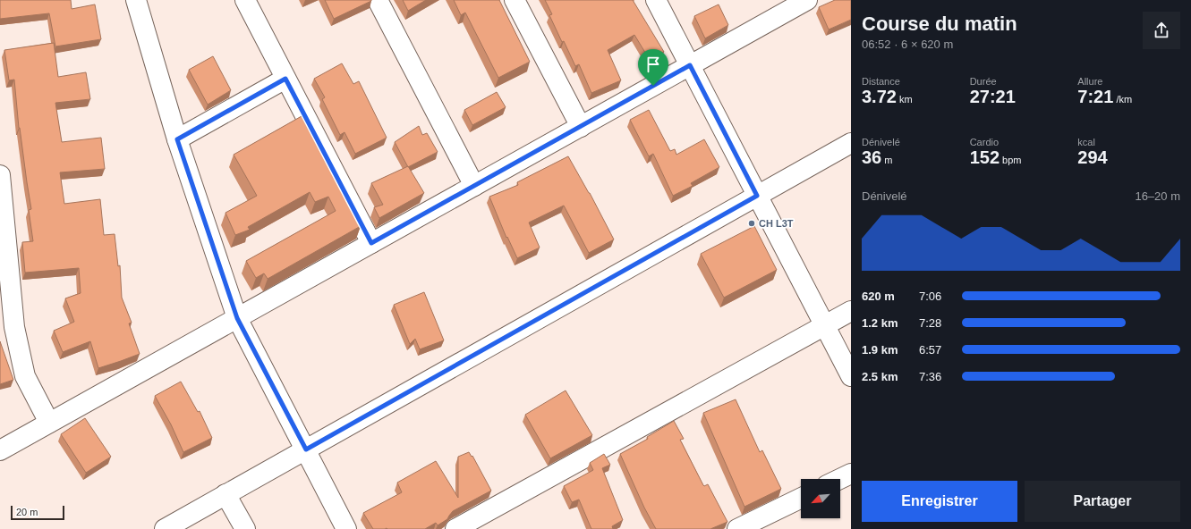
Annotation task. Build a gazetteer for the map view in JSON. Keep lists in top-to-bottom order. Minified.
{"places":["CH L3T"],"scale_bar":"20 m","north":"bottom left","page":{"heading":["Course du matin","06:52 · 6 × 620 m"],"stats":[["Distance","3.72 km"],["Durée","27:21"],["Allure","7:21 /km"],["Dénivelé","36 m"],["Cardio","152 bpm"],["kcal","294"]],"chart":["Dénivelé","16–20 m"],"list":[{"name":"620 m","note":"7:06"},{"name":"1.2 km","note":"7:28"},{"name":"1.9 km","note":"6:57"},{"name":"2.5 km","note":"7:36"}],"buttons":["Enregistrer","Partager"],"scale":"20 m"}}
